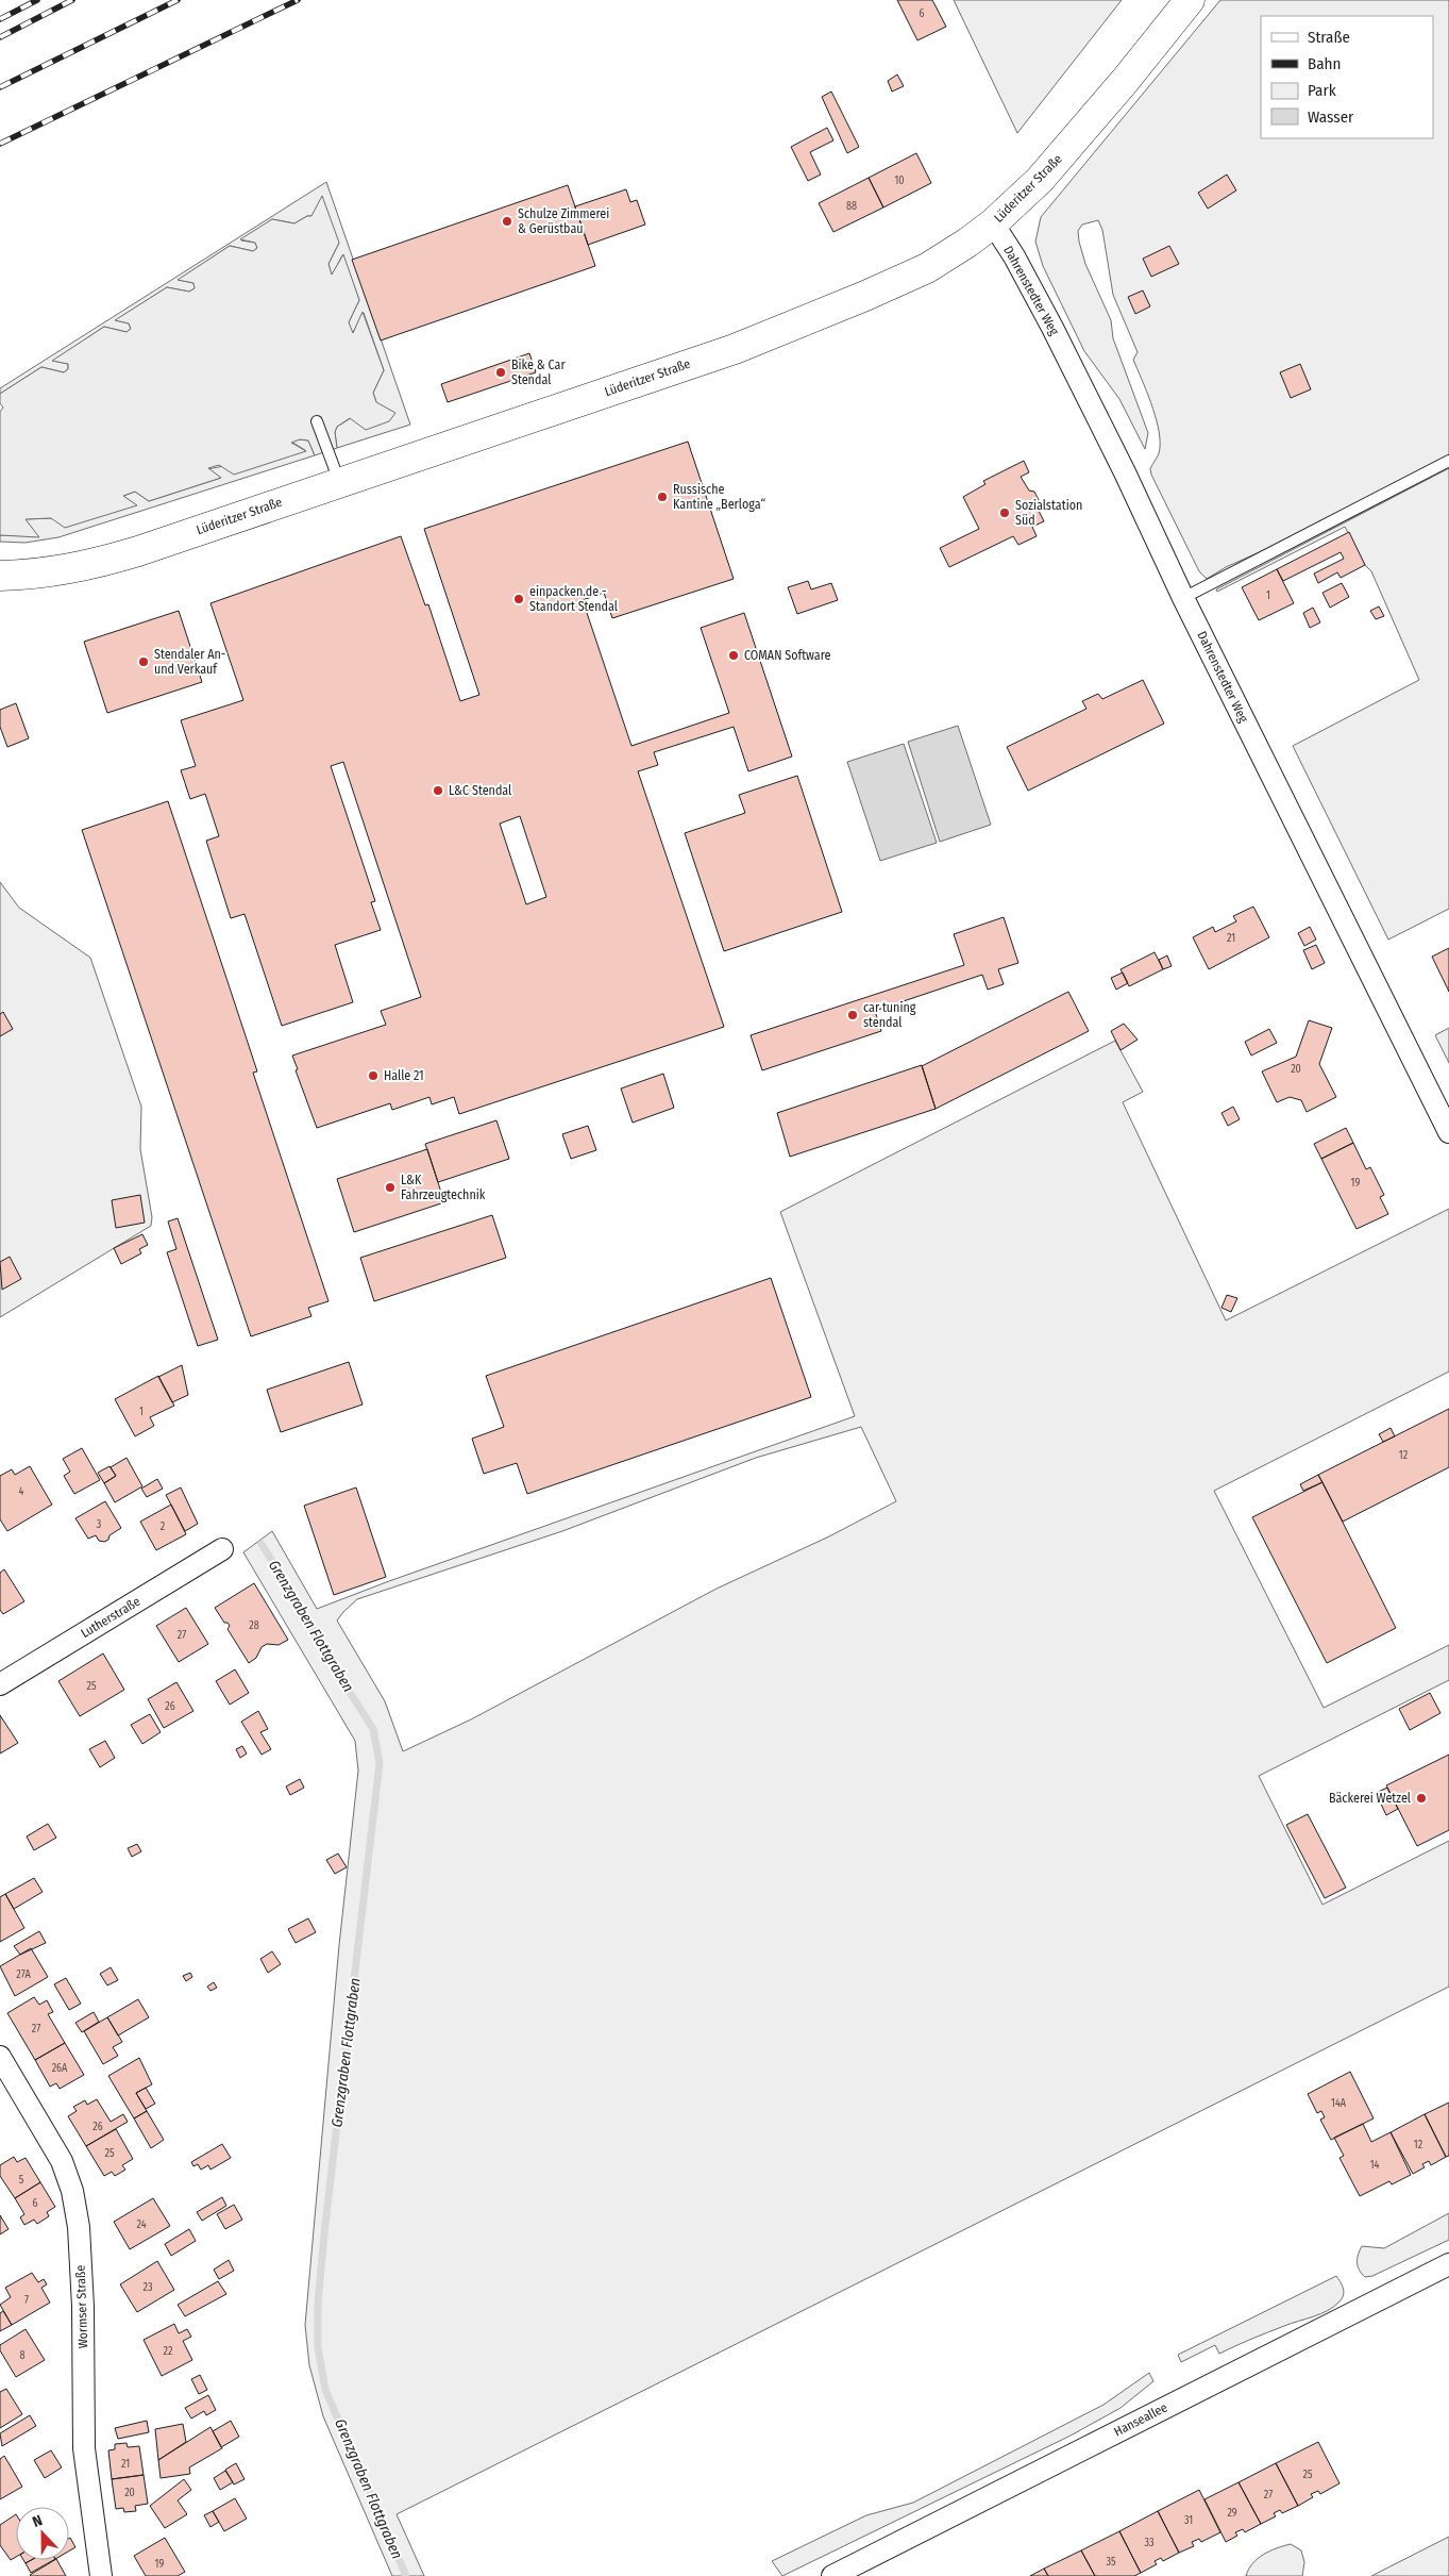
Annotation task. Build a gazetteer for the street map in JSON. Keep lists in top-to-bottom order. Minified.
{"streets":{"main road":["Lüderitzer Straße"],"street":["Dahrenstedter Weg","Lutherstraße","Wormser Straße","Hanseallee"]},"crossings":[["Lüderitzer Straße","Dahrenstedter Weg"]],"water":["Grenzgraben Flottgraben"],"places":["Schulze Zimmerei & Gerüstbau","Bike & Car Stendal","Russische Kantine „Berloga“","Sozialstation Süd","einpacken.de - Standort Stendal","COMAN Software","Stendaler An- und Verkauf","L&C Stendal","car tuning stendal","Halle 21","L&K Fahrzeugtechnik","Bäckerei Wetzel"],"house_numbers":["6","10","88","1","21","20","19","1","12","4","3","2","28","27","25","26","27A","27","26A","14A","26","12","25","14","5","6","24","23","7","22","8","21","25","20","27","29","31","33","35","19"],"legend":["Straße","Bahn","Park","Wasser"],"north":"top"}
